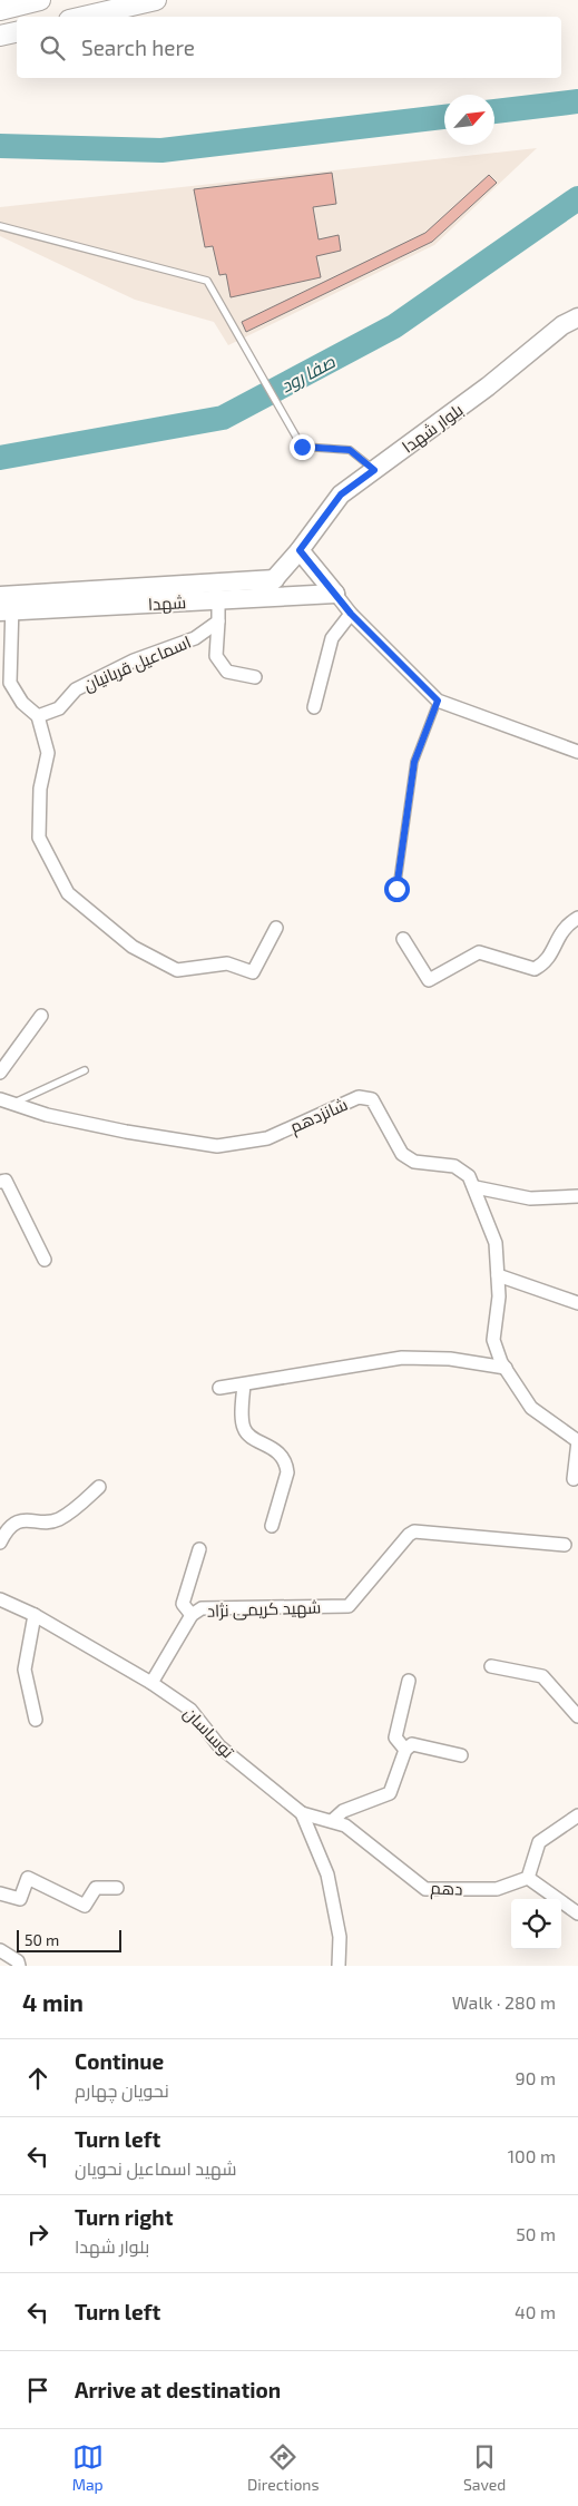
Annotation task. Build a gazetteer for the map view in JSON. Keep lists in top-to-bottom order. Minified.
{"streets":{"main road":["بلوار شهدا","شهدا"],"street":["اسماعیل قربانیان","شانزدهم","شهید کریمی نژاد","توساسان","دهم"]},"crossings":[["بلوار شهدا","شهدا"],["شهید کریمی نژاد","توساسان"],["توساسان","دهم"]],"water":["صفا رود"],"scale_bar":"50 m","north":"top right","page":{"search":"Search here","scale":"50 m","heading":["4 min","Walk · 280 m"],"list":[["Continue","نحویان چهارم","90 m"],["Turn left","شهید اسماعیل نحویان","100 m"],["Turn right","بلوار شهدا","50 m"],["Turn left","40 m"],"Arrive at destination"],"nav":["Map","Directions","Saved"]}}
